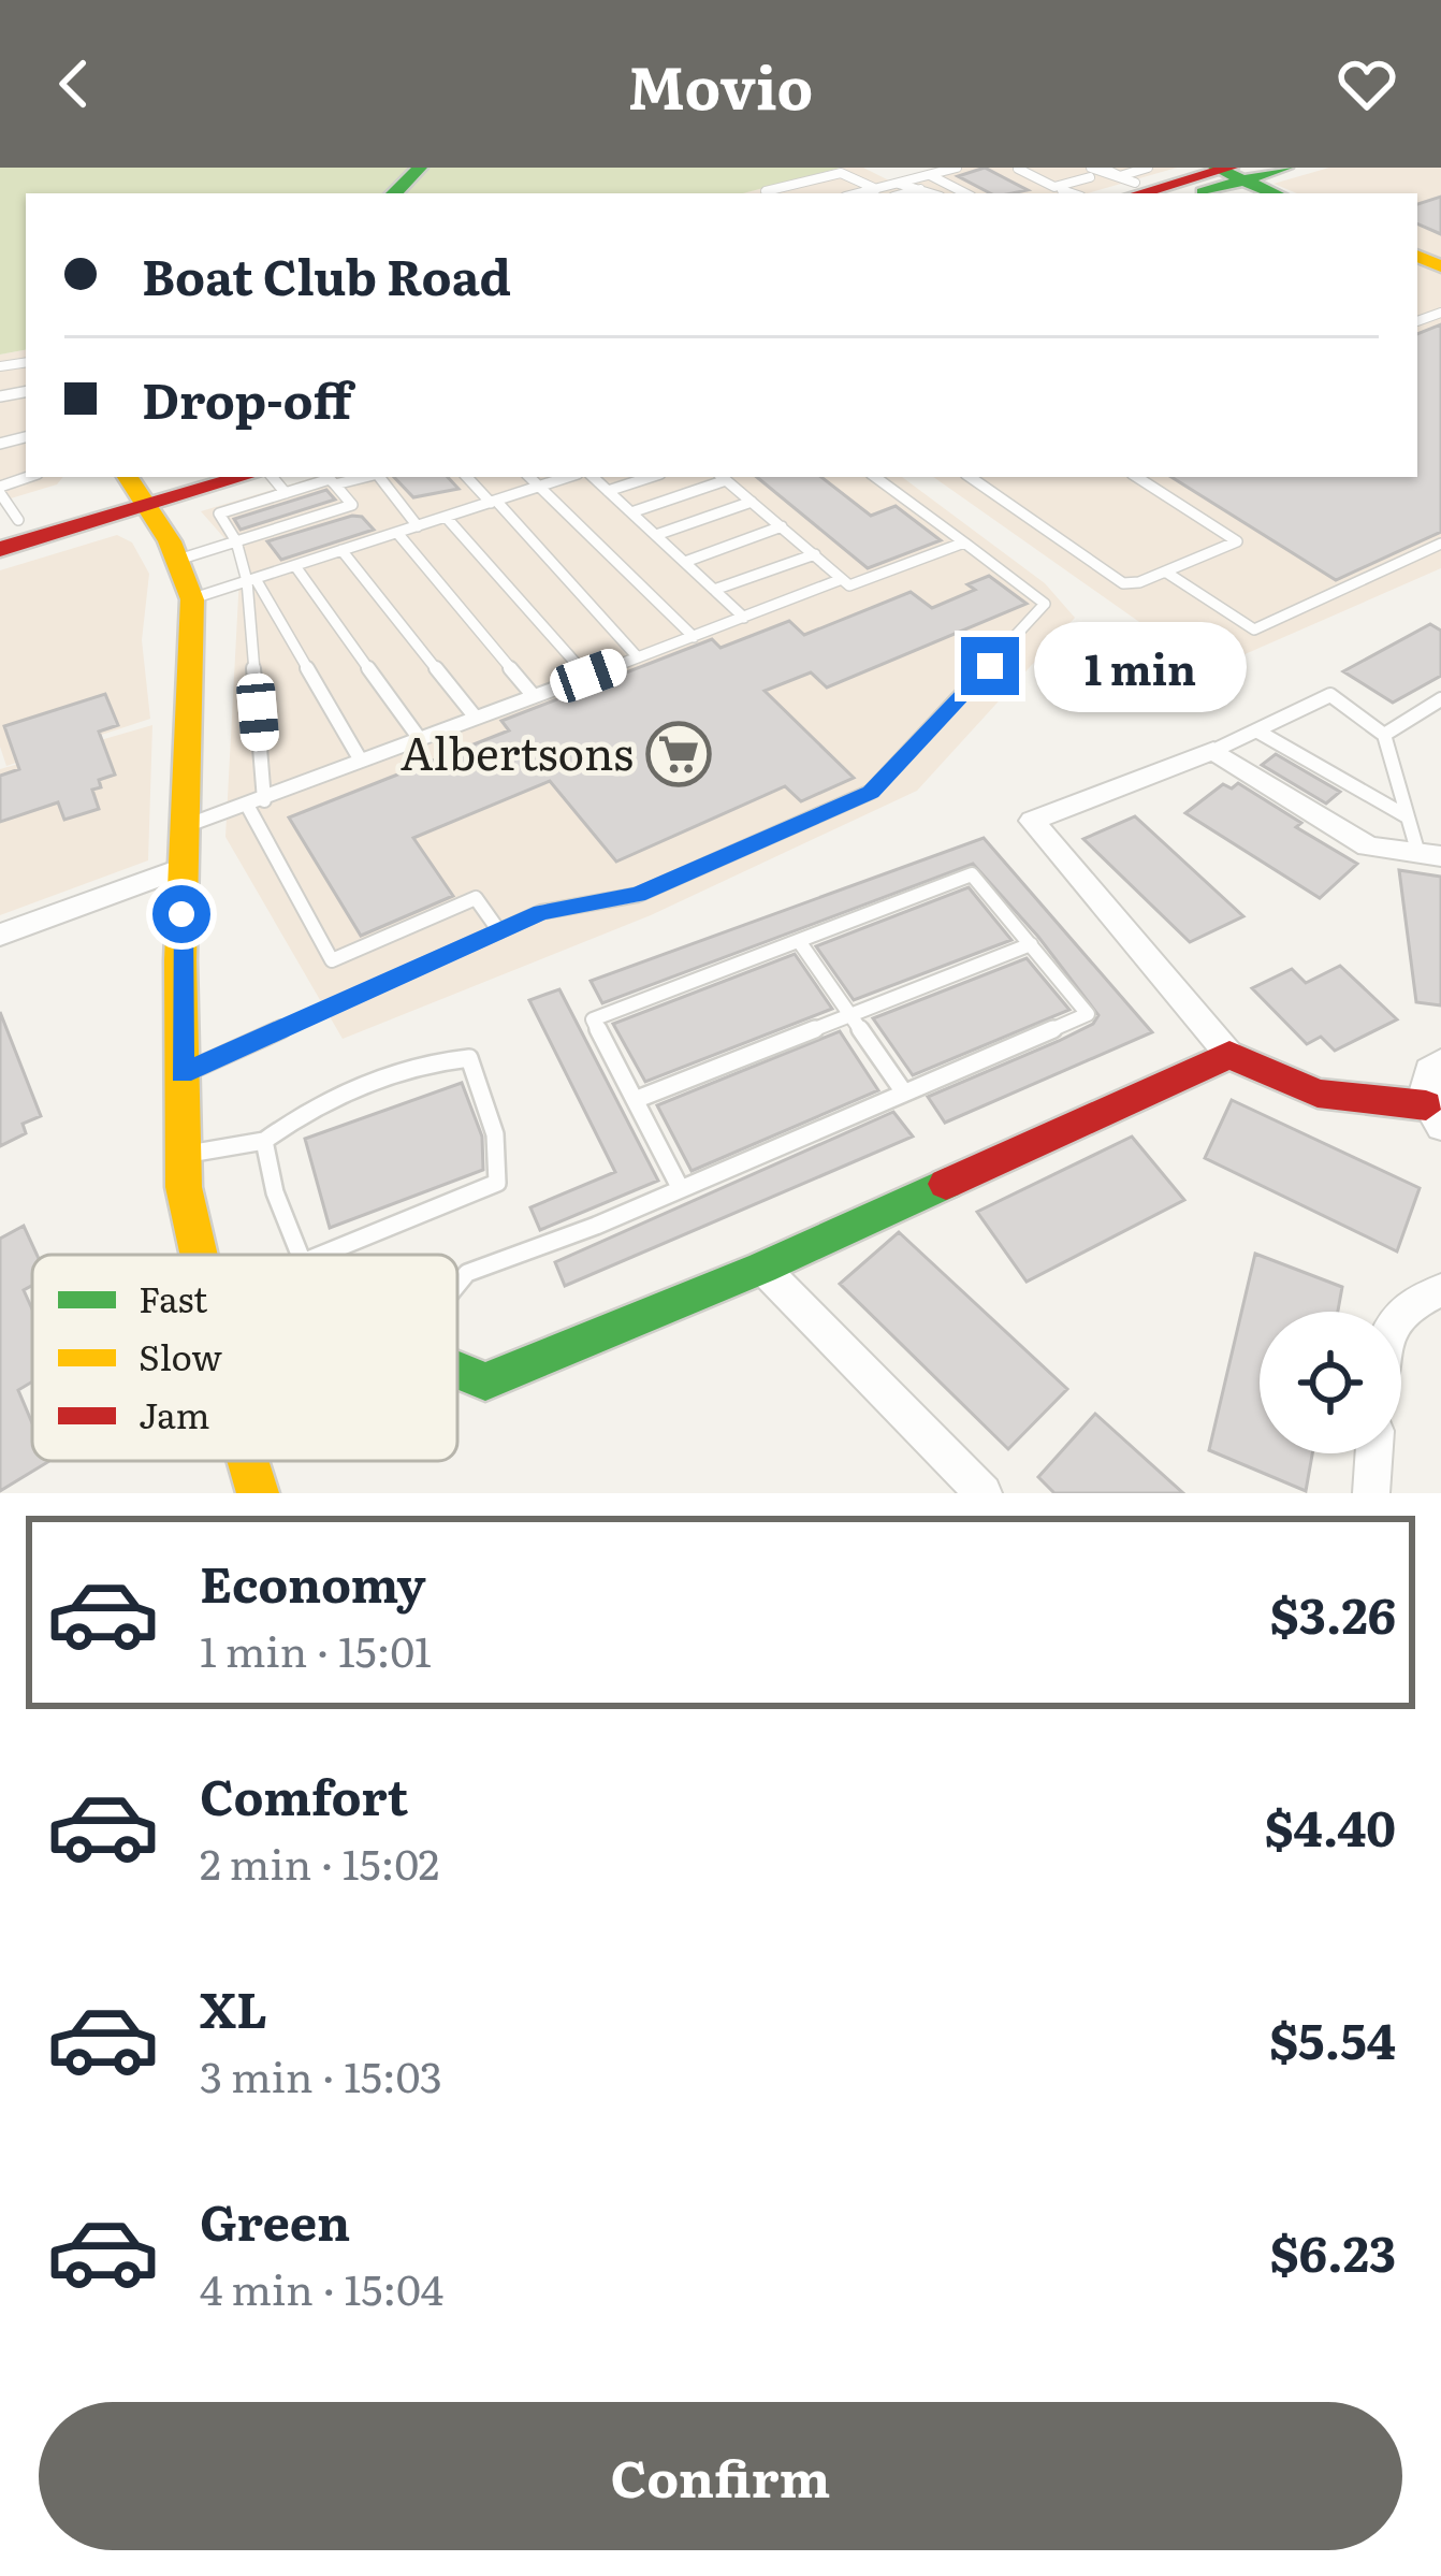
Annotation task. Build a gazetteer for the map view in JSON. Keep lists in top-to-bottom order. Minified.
{"places":{"supermarket":["Albertsons"]},"legend":["Fast","Slow","Jam"],"page":{"header":"Movio","banner":["Boat Club Road","Drop-off"],"bubble":"1 min","list":[{"name":"Economy","note":"1 min · 15:01","value":"$3.26"},{"name":"Comfort","note":"2 min · 15:02","value":"$4.40"},{"name":"XL","note":"3 min · 15:03","value":"$5.54"},{"name":"Green","note":"4 min · 15:04","value":"$6.23"}],"buttons":"Confirm"}}
